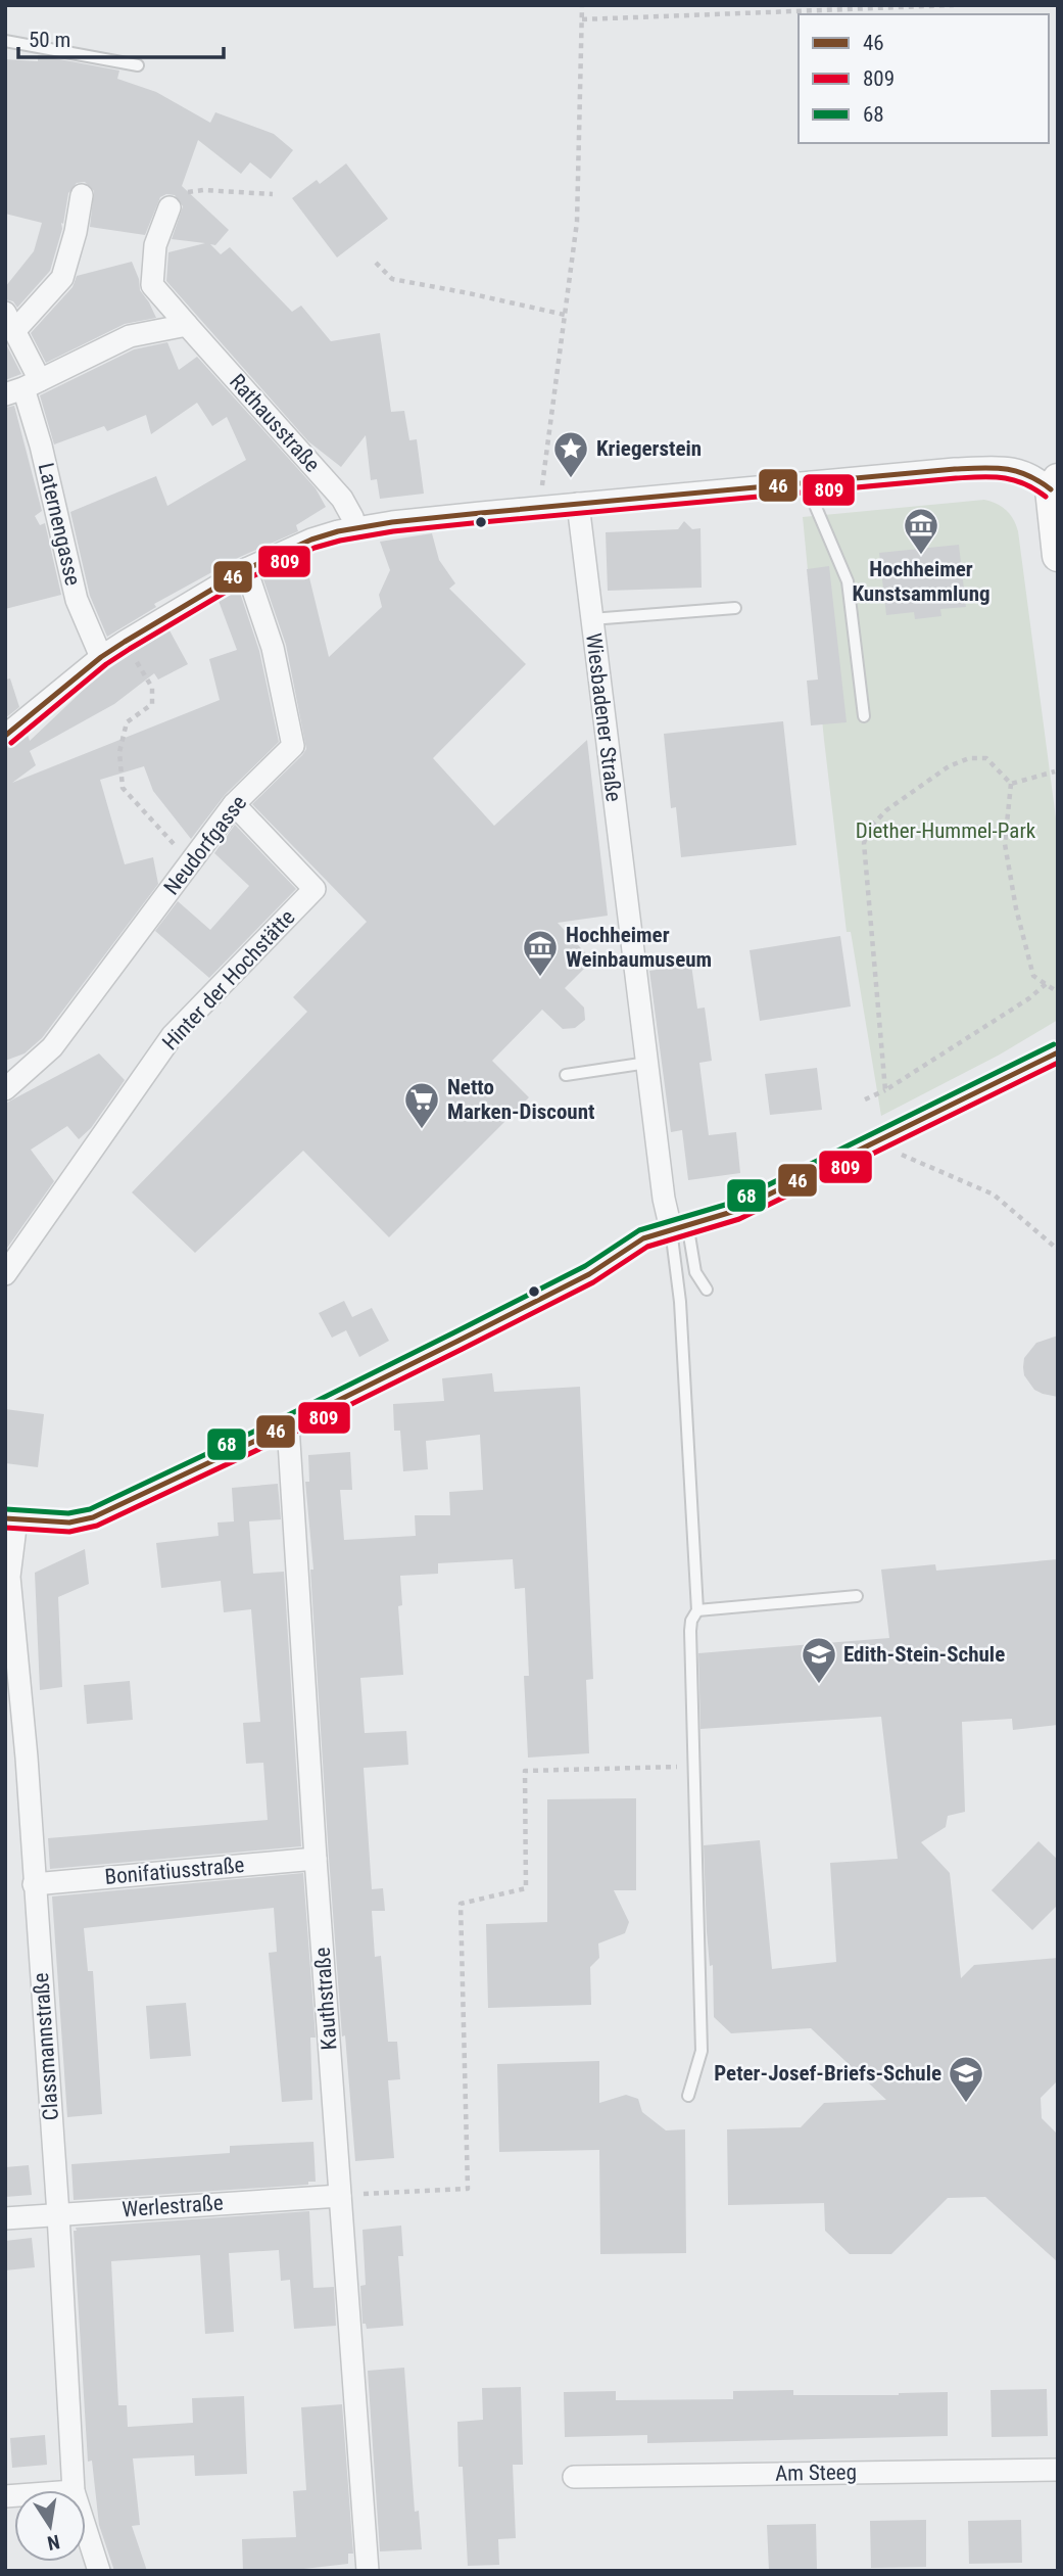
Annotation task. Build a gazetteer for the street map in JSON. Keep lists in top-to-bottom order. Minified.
{"streets":{"street":["Rathausstraße","Laternengasse","Wiesbadener Straße","Neudorfgasse","Hinter der Hochstätte","Bonifatiusstraße","Kauthstraße","Classmannstraße","Werlestraße","Am Steeg"]},"crossings":[["Neudorfgasse","Hinter der Hochstätte"],["Bonifatiusstraße","Kauthstraße"],["Bonifatiusstraße","Classmannstraße"],["Kauthstraße","Werlestraße"],["Classmannstraße","Werlestraße"]],"parks":["Diether-Hummel-Park"],"places":{"place":["Kriegerstein"],"museum":["Hochheimer Kunstsammlung","Hochheimer Weinbaumuseum"],"supermarket":["Netto Marken-Discount"],"school or university":["Edith-Stein-Schule","Peter-Josef-Briefs-Schule"]},"lines":["transit line 46","transit line 809","transit line 68"],"legend":["46","809","68"],"scale_bar":"50 m","north":"bottom"}
